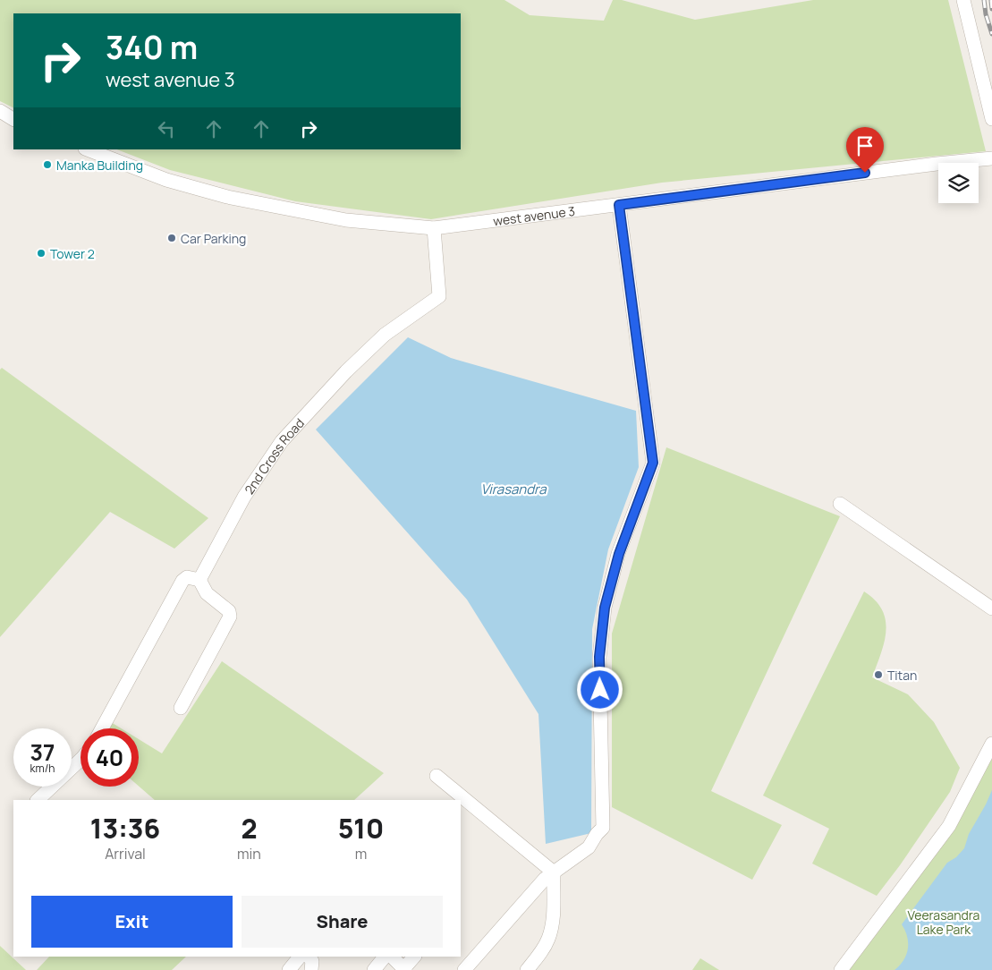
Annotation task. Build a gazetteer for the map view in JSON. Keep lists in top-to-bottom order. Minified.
{"streets":{"street":["west avenue 3","2nd Cross Road"]},"crossings":[["west avenue 3","2nd Cross Road"]],"water":["Virasandra"],"parks":["Veerasandra Lake Park"],"places":["Manka Building","Car Parking","Tower 2","Titan"],"page":{"turn":["340 m","west avenue 3"],"speed":"37 km/h","limit":"40","eta":["13:36","Arrival","2","min","510","m"],"buttons":["Exit","Share"]}}
